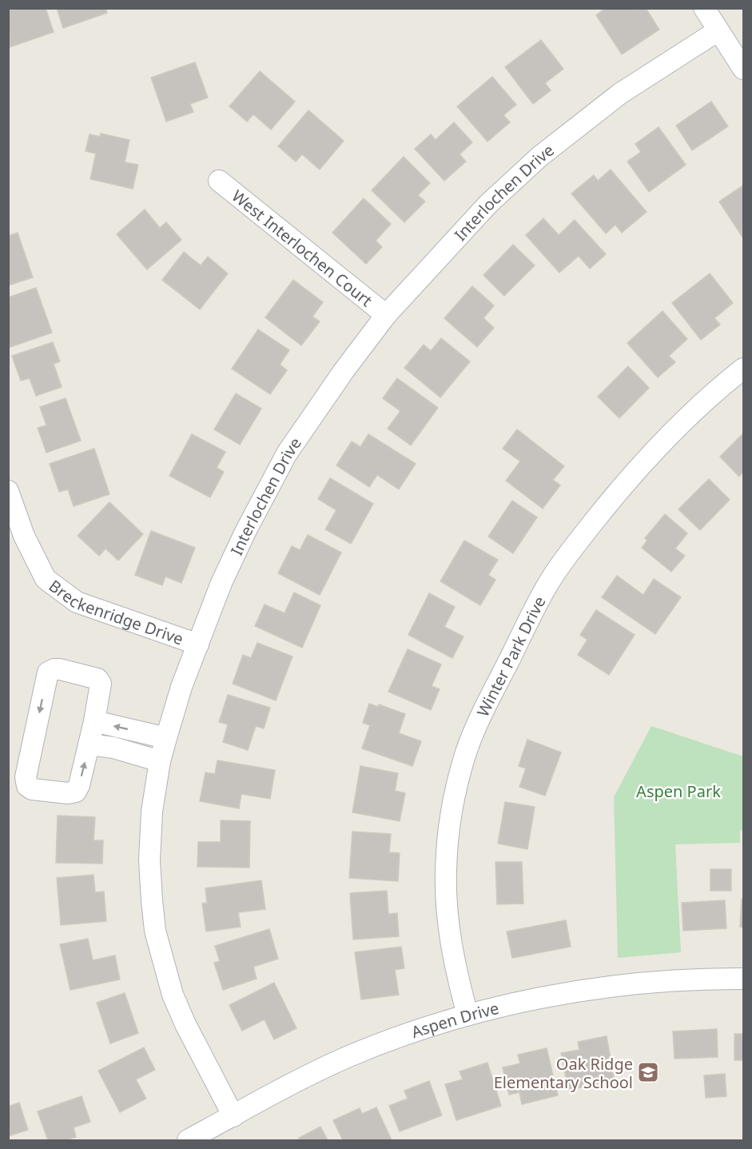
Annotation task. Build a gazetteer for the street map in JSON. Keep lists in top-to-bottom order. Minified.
{"streets":{"street":["Interlochen Drive","West Interlochen Court","Breckenridge Drive","Winter Park Drive","Aspen Drive"]},"crossings":[["Interlochen Drive","West Interlochen Court"],["Interlochen Drive","Breckenridge Drive"],["Interlochen Drive","Aspen Drive"],["Winter Park Drive","Aspen Drive"]],"parks":["Aspen Park"],"places":{"school or university":["Oak Ridge Elementary School"]}}
